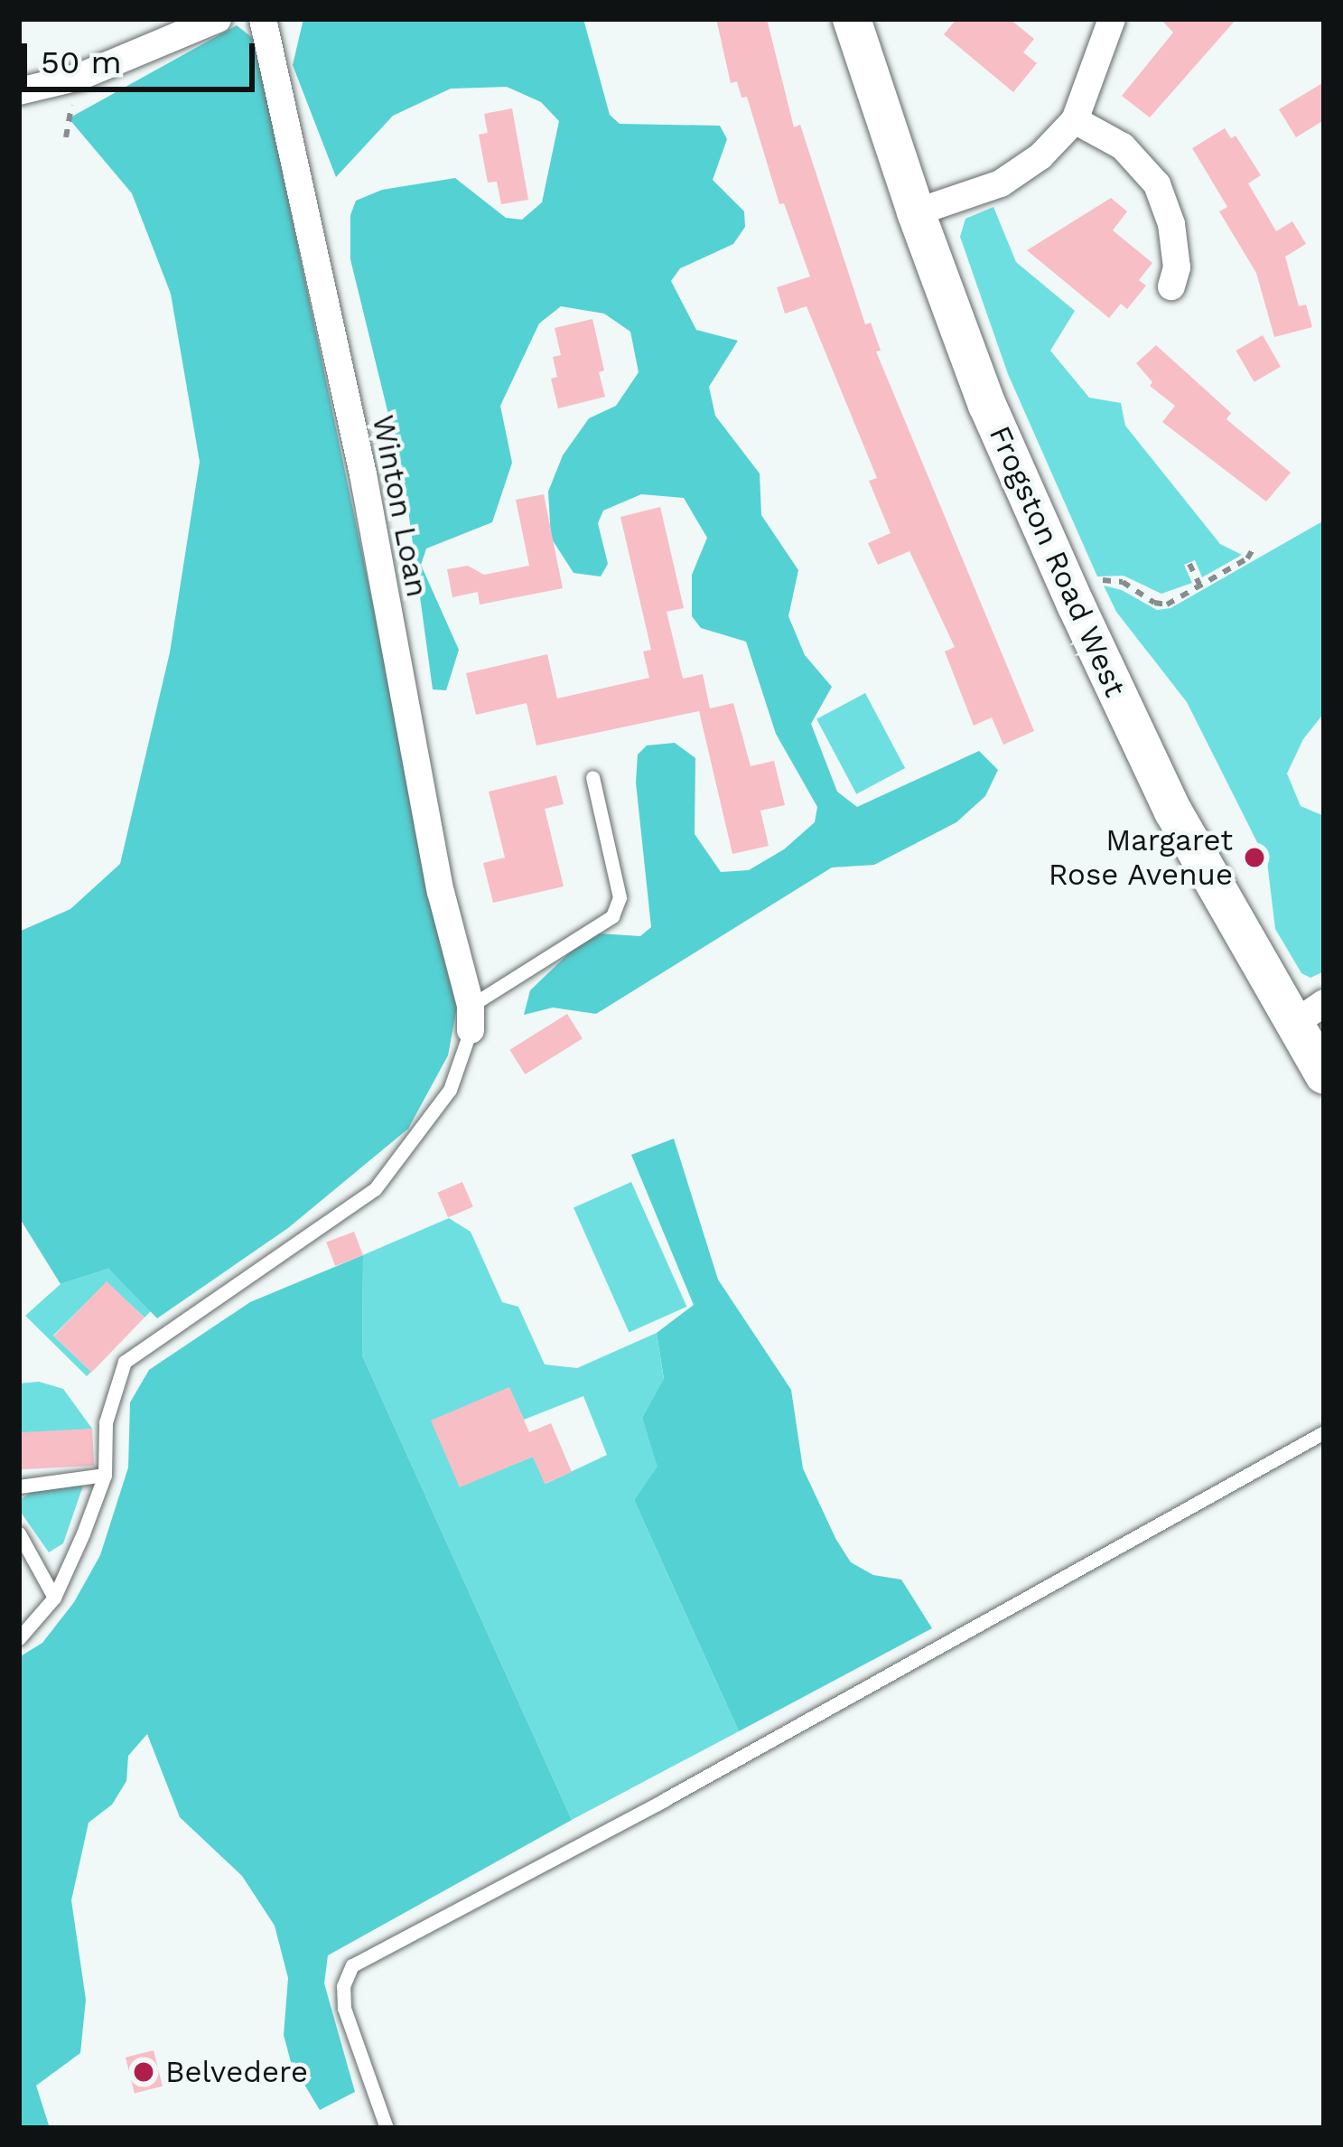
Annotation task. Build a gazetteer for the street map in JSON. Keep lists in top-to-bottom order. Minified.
{"streets":{"main road":["Frogston Road West"],"street":["Winton Loan"]},"places":["Margaret Rose Avenue","Belvedere"],"scale_bar":"50 m"}
